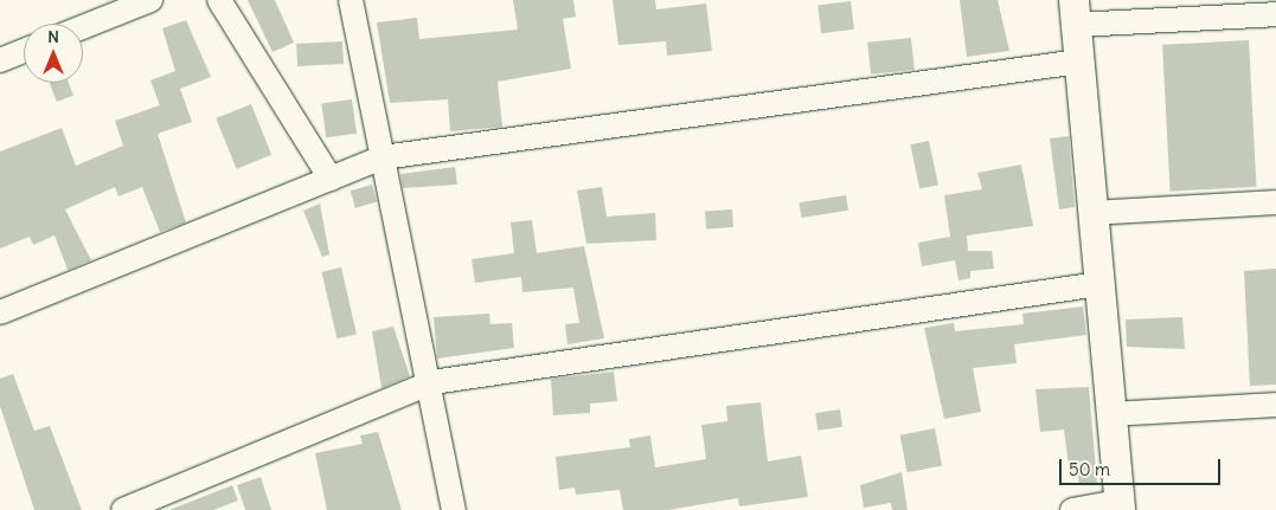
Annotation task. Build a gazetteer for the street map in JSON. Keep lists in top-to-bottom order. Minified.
{"scale_bar":"50 m","north":"top"}
